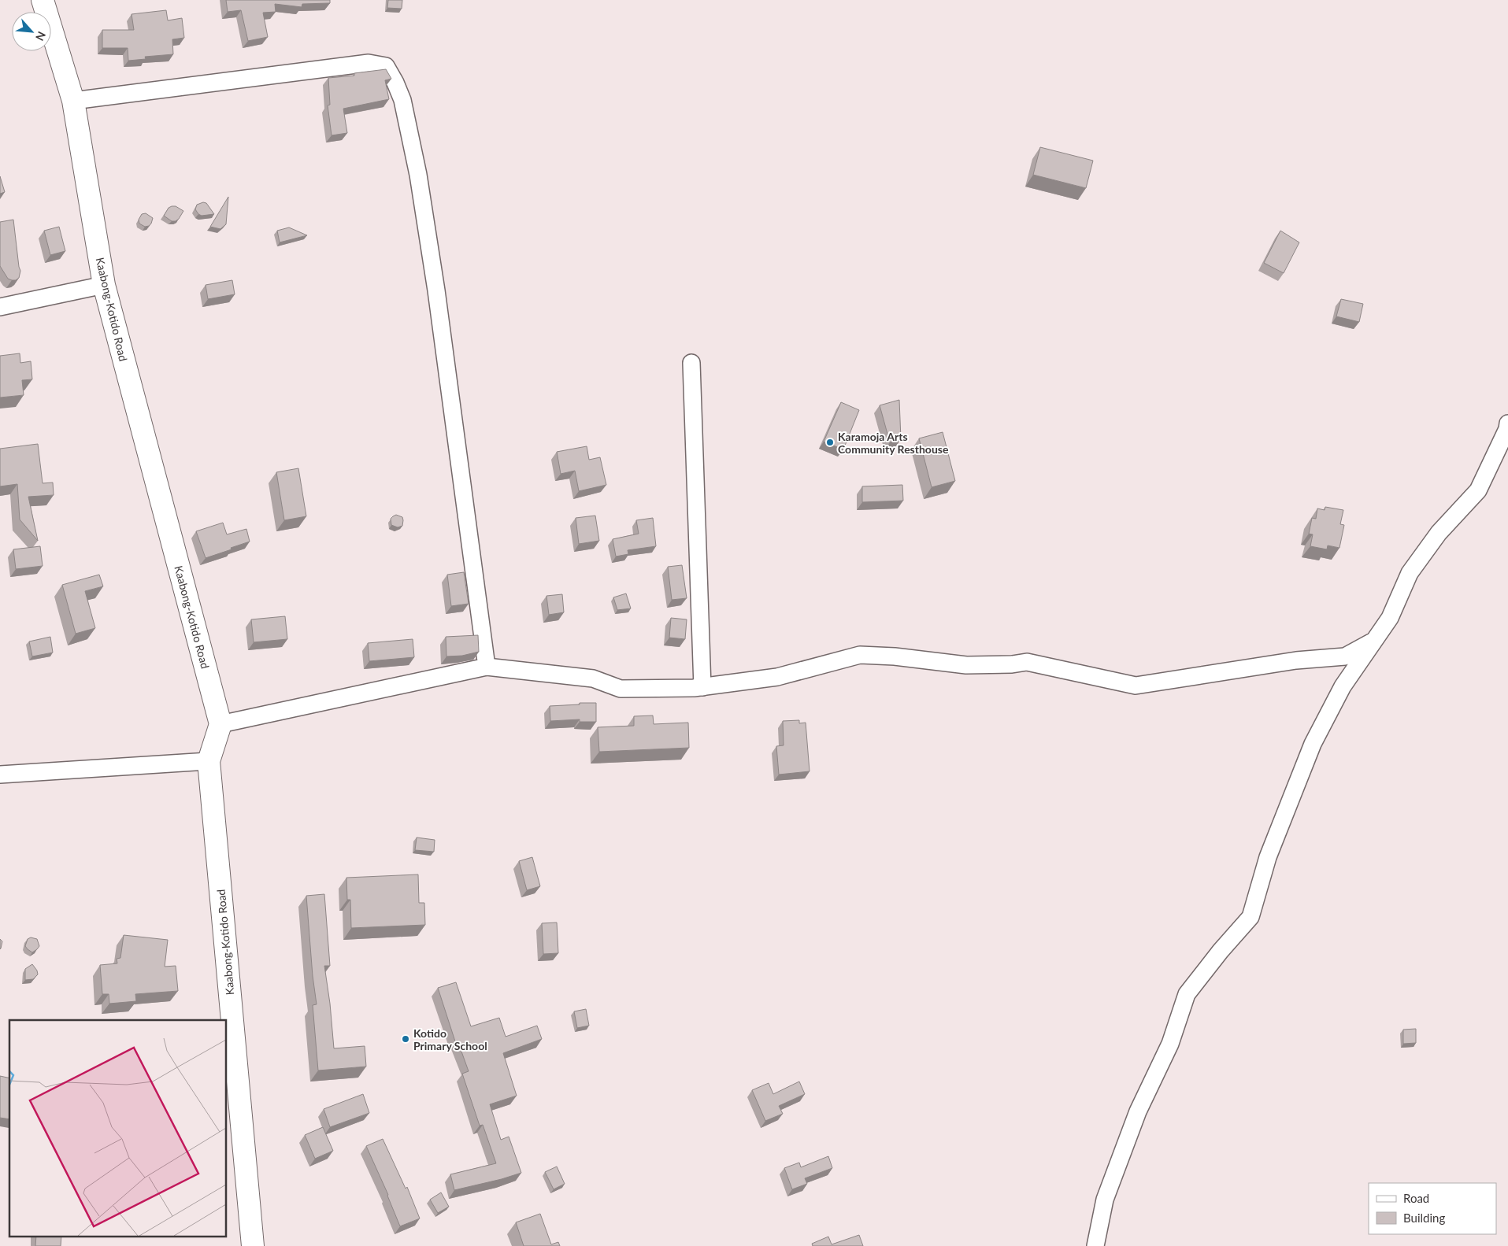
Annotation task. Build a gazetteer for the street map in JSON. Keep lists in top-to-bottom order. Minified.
{"streets":{"main road":["Kaabong-Kotido Road"]},"places":["Karamoja Arts Community Resthouse","Kotido Primary School"],"legend":["Road","Building"],"north":"bottom right"}
